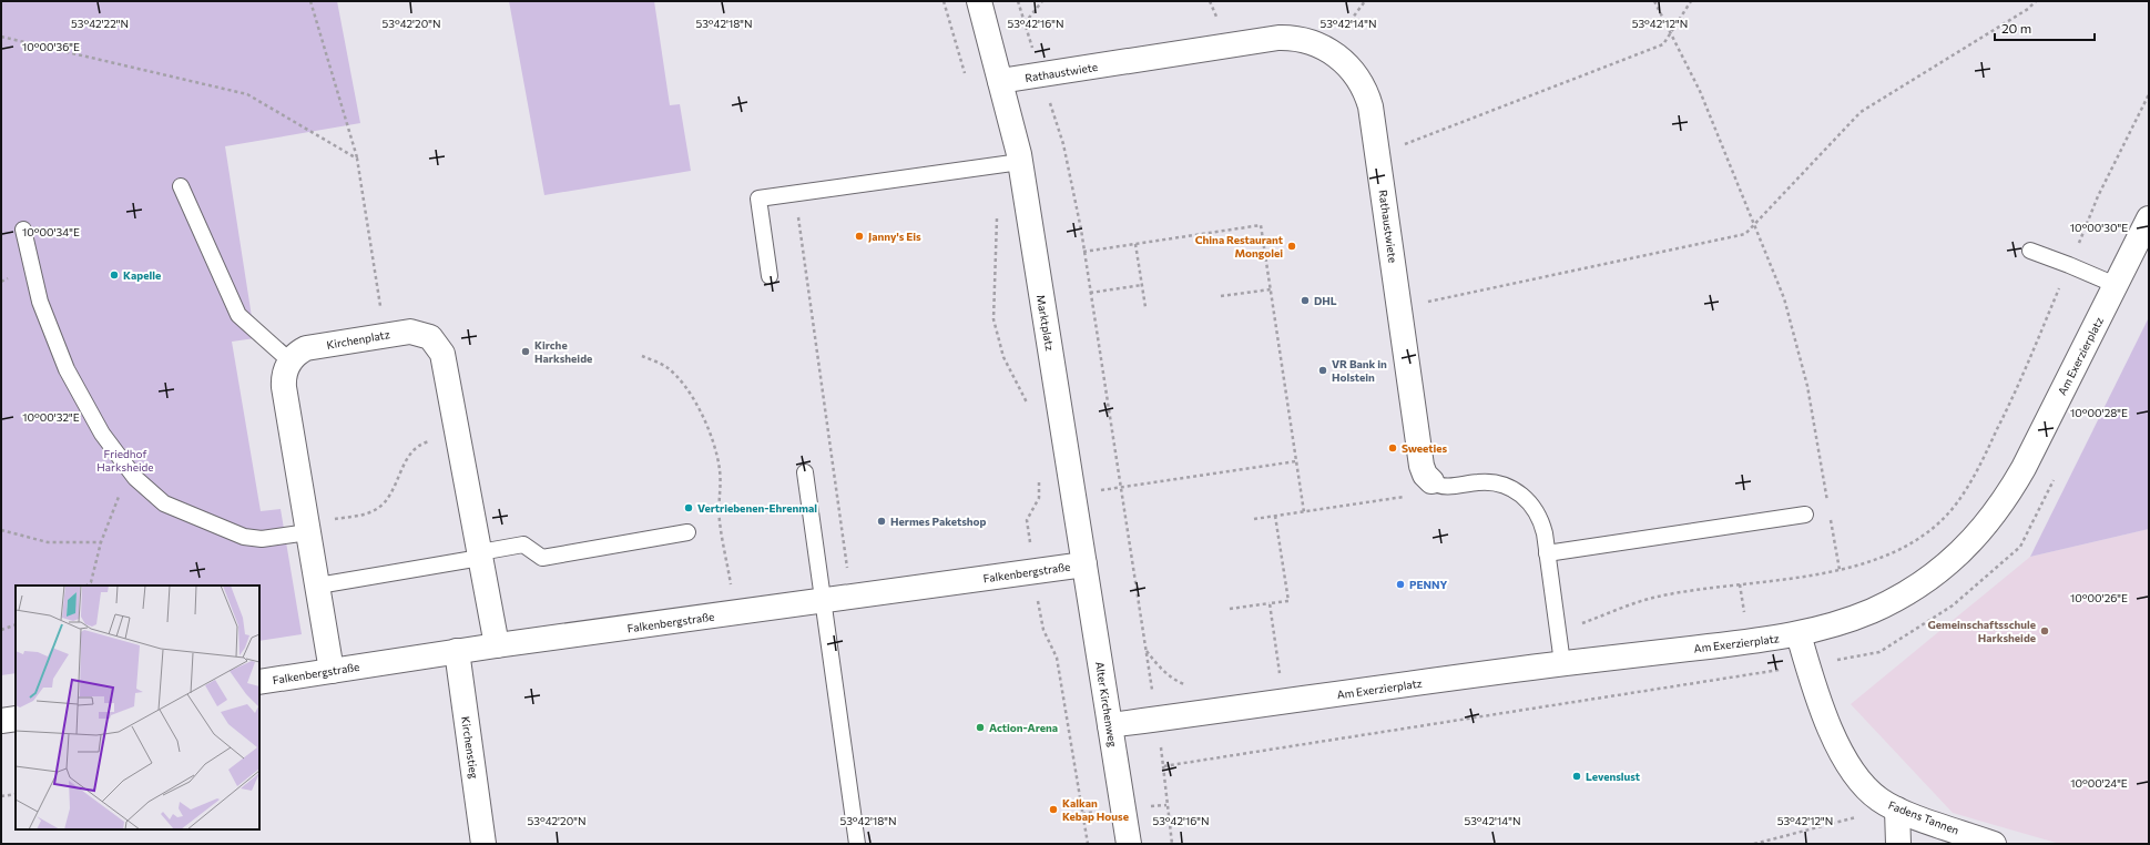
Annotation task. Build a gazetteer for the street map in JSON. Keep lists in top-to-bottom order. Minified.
{"streets":{"street":["Rathaustwiete","Marktplatz","Kirchenplatz","Am Exerzierplatz","Falkenbergstraße","Alter Kirchenweg","Kirchenstieg","Fadens Tannen"]},"crossings":[["Rathaustwiete","Marktplatz"],["Marktplatz","Falkenbergstraße"],["Marktplatz","Alter Kirchenweg"],["Kirchenplatz","Falkenbergstraße"],["Am Exerzierplatz","Alter Kirchenweg"],["Am Exerzierplatz","Fadens Tannen"],["Falkenbergstraße","Alter Kirchenweg"],["Falkenbergstraße","Kirchenstieg"]],"parks":["Friedhof Harksheide"],"places":["Janny's Eis","China Restaurant Mongolei","Kapelle","DHL","Kirche Harksheide","VR Bank in Holstein","Sweeties","Vertriebenen-Ehrenmal","Hermes Paketshop","PENNY","Gemeinschaftsschule Harksheide","Action-Arena","Levenslust","Kalkan Kebap House"],"scale_bar":"20 m","coordinates":["53°42'22\"N","53°42'20\"N","53°42'16\"N","53°42'14\"N","53°42'12\"N","53°42'18\"N","10°00'36\"E","10°00'30\"E","10°00'34\"E","10°00'28\"E","10°00'32\"E","10°00'26\"E","10°00'24\"E"]}
